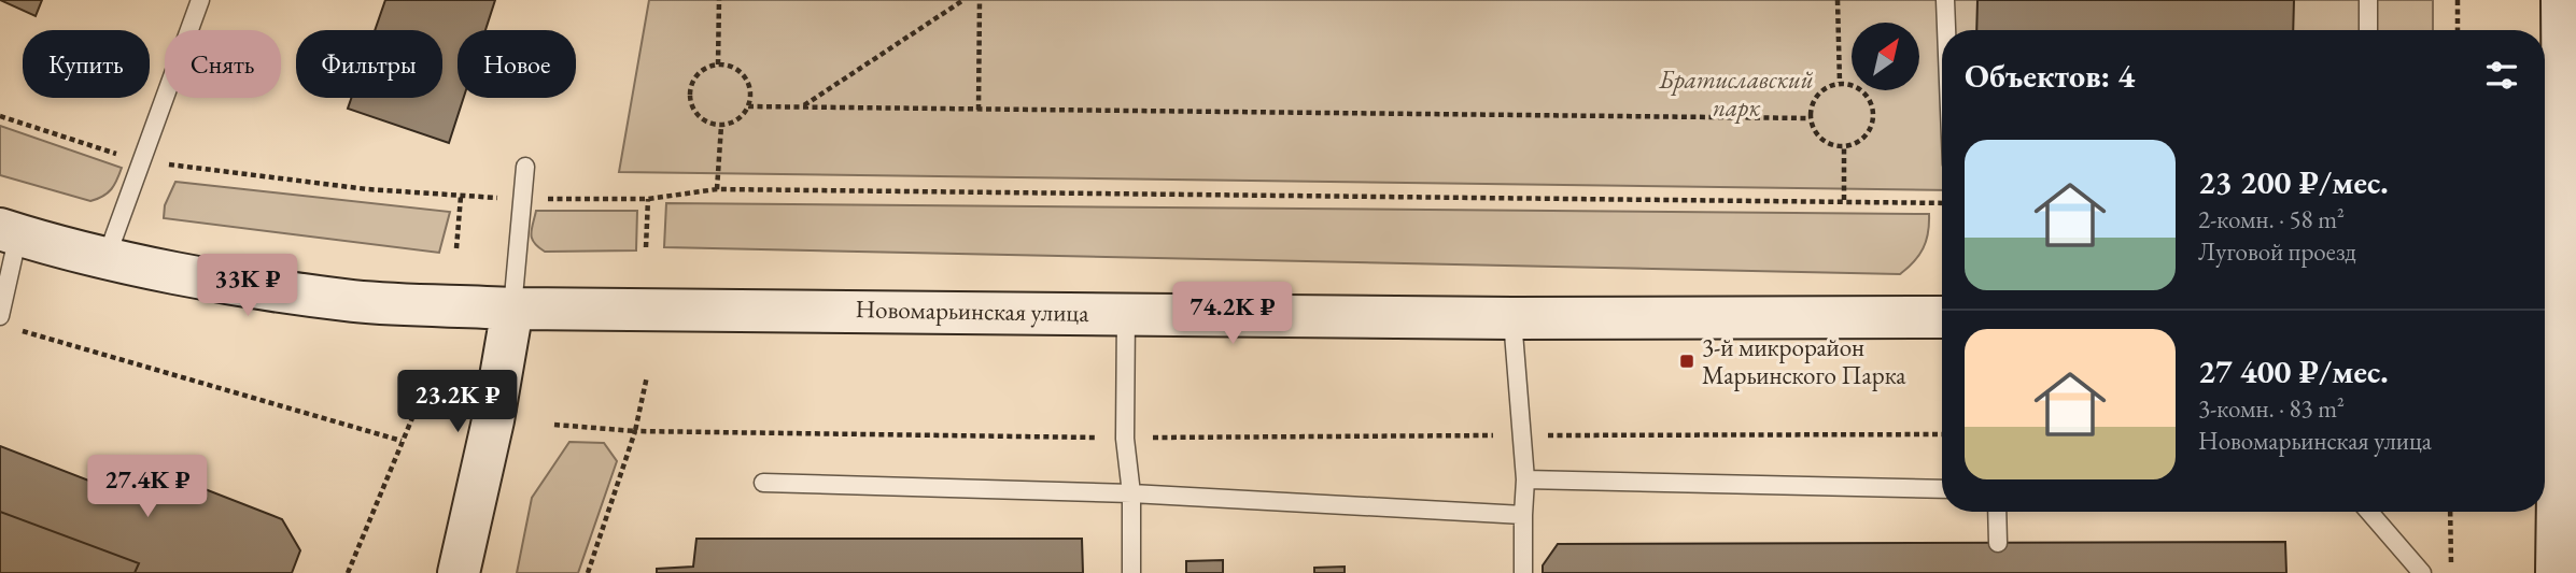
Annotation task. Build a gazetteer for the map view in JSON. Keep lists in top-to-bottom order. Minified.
{"streets":{"street":["Новомарьинская улица"]},"parks":["Братиславский парк"],"places":{"transit":["3-й микрорайон Марьинского Парка"]},"north":"top right","page":{"chip":["Купить","Снять","Фильтры","Новое"],"heading":"Объектов: 4","list":[{"name":"23 200 ₽/мес.","note":"2-комн. · 58 m² · Луговой проезд"},{"name":"27 400 ₽/мес.","note":"3-комн. · 83 m² · Новомарьинская улица"}],"price":["33K ₽","74.2K ₽","23.2K ₽","27.4K ₽"]}}
